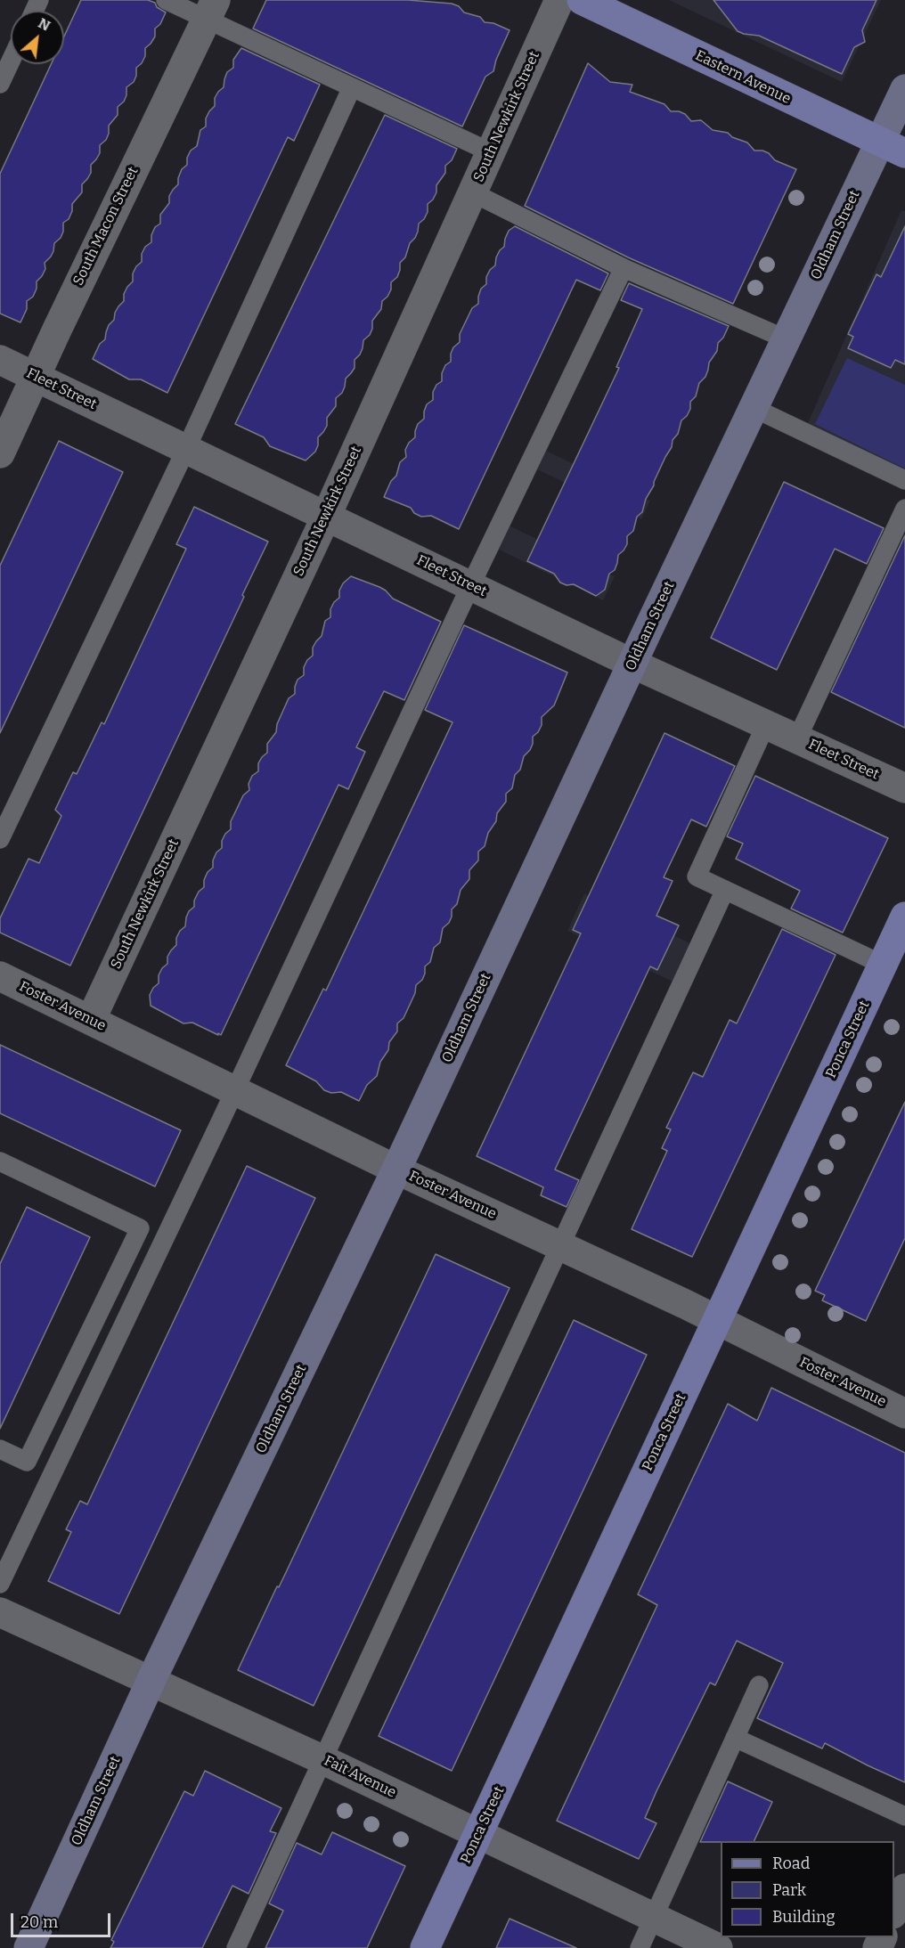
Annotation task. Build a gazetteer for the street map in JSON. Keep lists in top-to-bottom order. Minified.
{"streets":{"main road":["Eastern Avenue","Ponca Street"],"street":["South Newkirk Street","South Macon Street","Oldham Street","Fleet Street","Foster Avenue","Fait Avenue"]},"crossings":[["Eastern Avenue","Oldham Street"],["South Newkirk Street","Fleet Street"],["South Newkirk Street","Foster Avenue"],["South Macon Street","Fleet Street"],["Oldham Street","Fleet Street"],["Oldham Street","Foster Avenue"],["Oldham Street","Fait Avenue"],["Foster Avenue","Ponca Street"],["Ponca Street","Fait Avenue"]],"legend":["Road","Park","Building"],"scale_bar":"20 m","north":"top right"}
